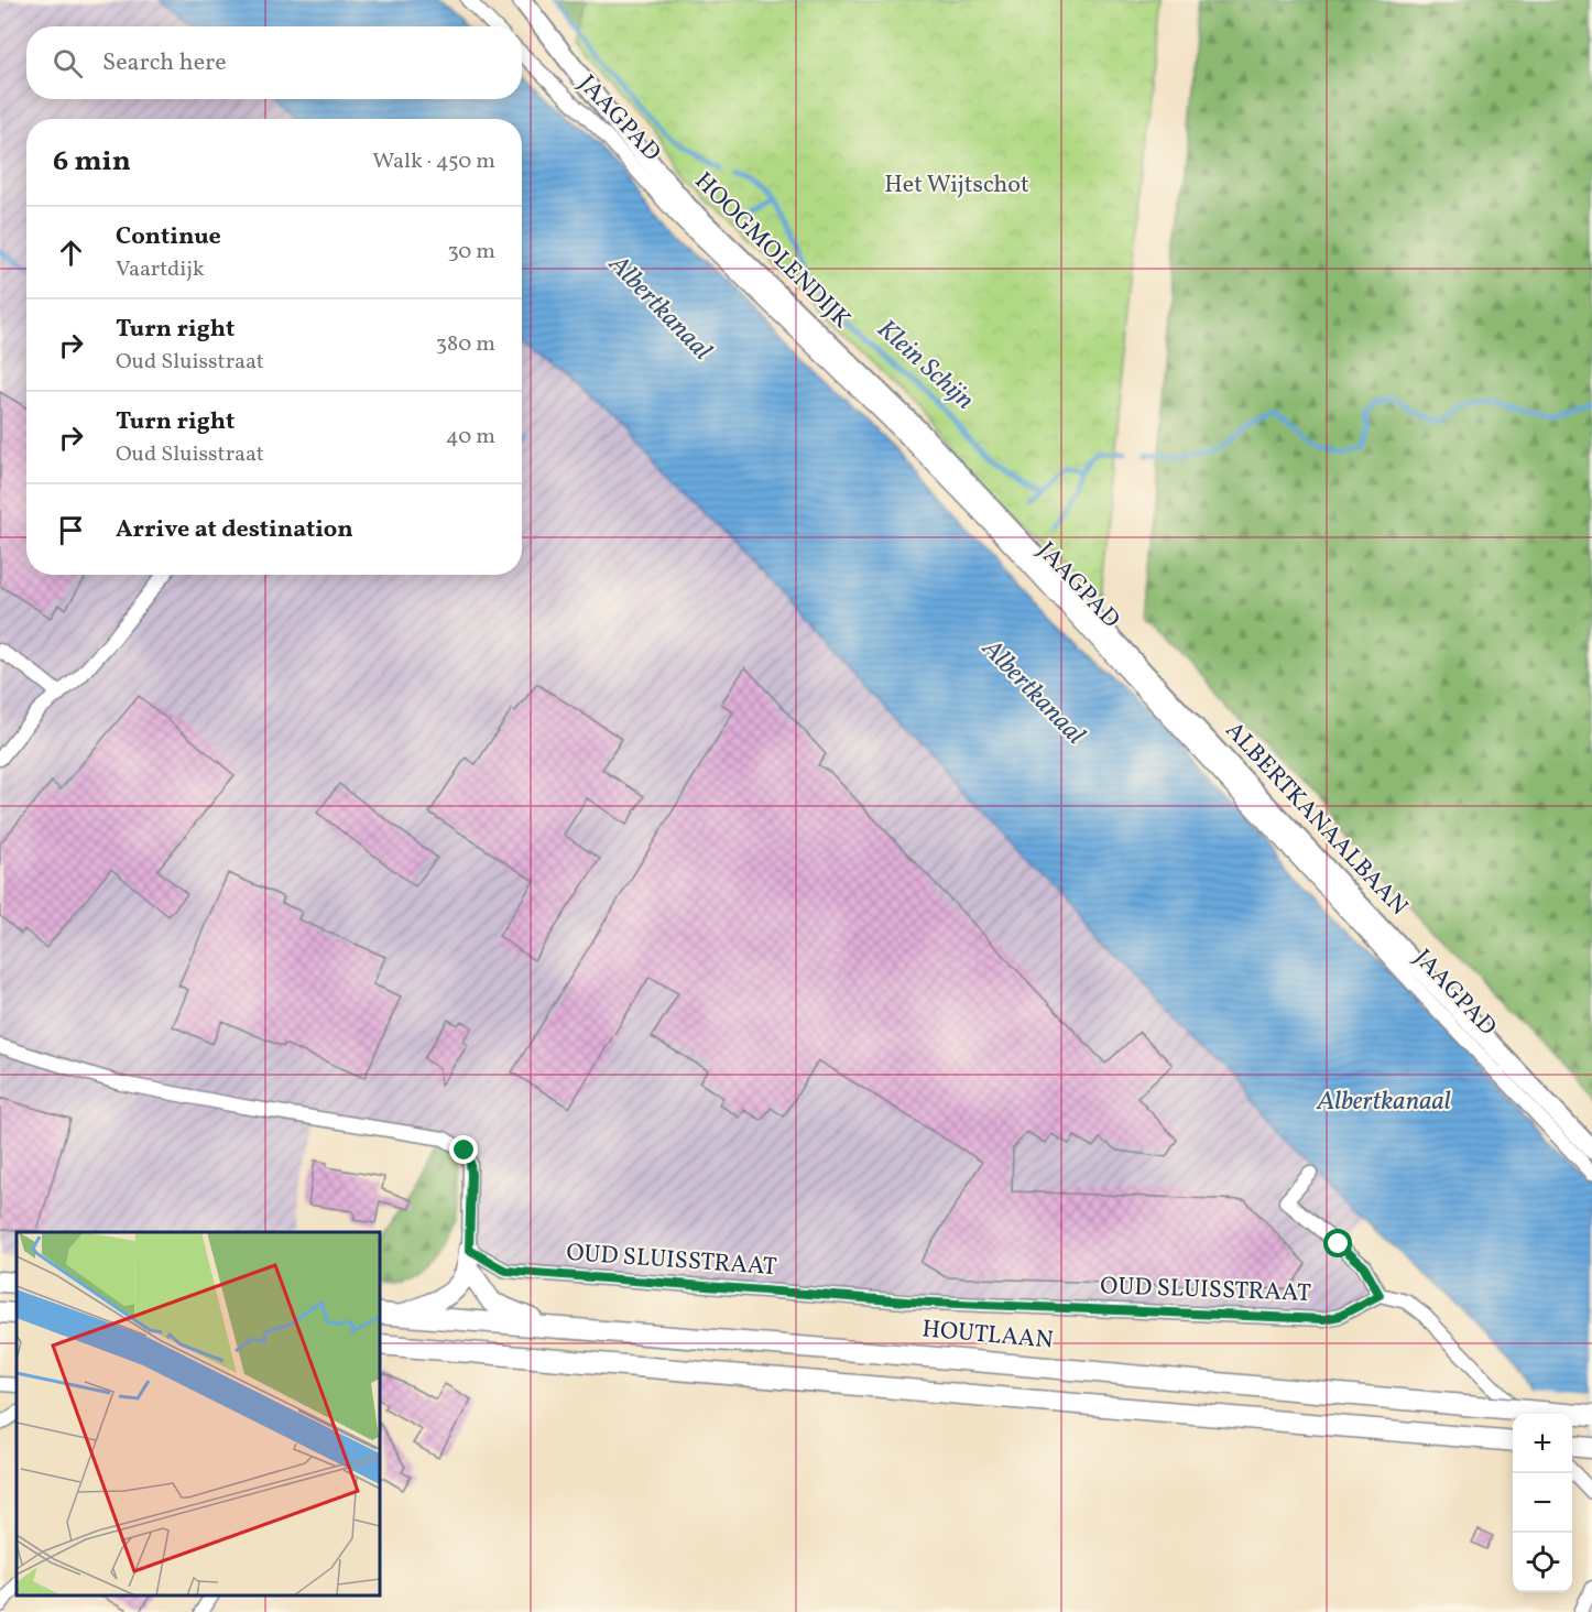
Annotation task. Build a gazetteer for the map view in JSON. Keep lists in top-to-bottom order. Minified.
{"streets":{"main road":["HOUTLAAN"],"street":["JAAGPAD","HOOGMOLENDIJK","ALBERTKANAALBAAN","OUD SLUISSTRAAT"]},"crossings":[["HOOGMOLENDIJK","ALBERTKANAALBAAN"]],"water":["Albertkanaal","Klein Schijn"],"parks":["Het Wijtschot"],"page":{"search":"Search here","heading":["6 min","Walk · 450 m"],"list":[["Continue","Vaartdijk","30 m"],["Turn right","Oud Sluisstraat","380 m"],["Turn right","Oud Sluisstraat","40 m"],"Arrive at destination"],"map_buttons":["+","−"]}}
